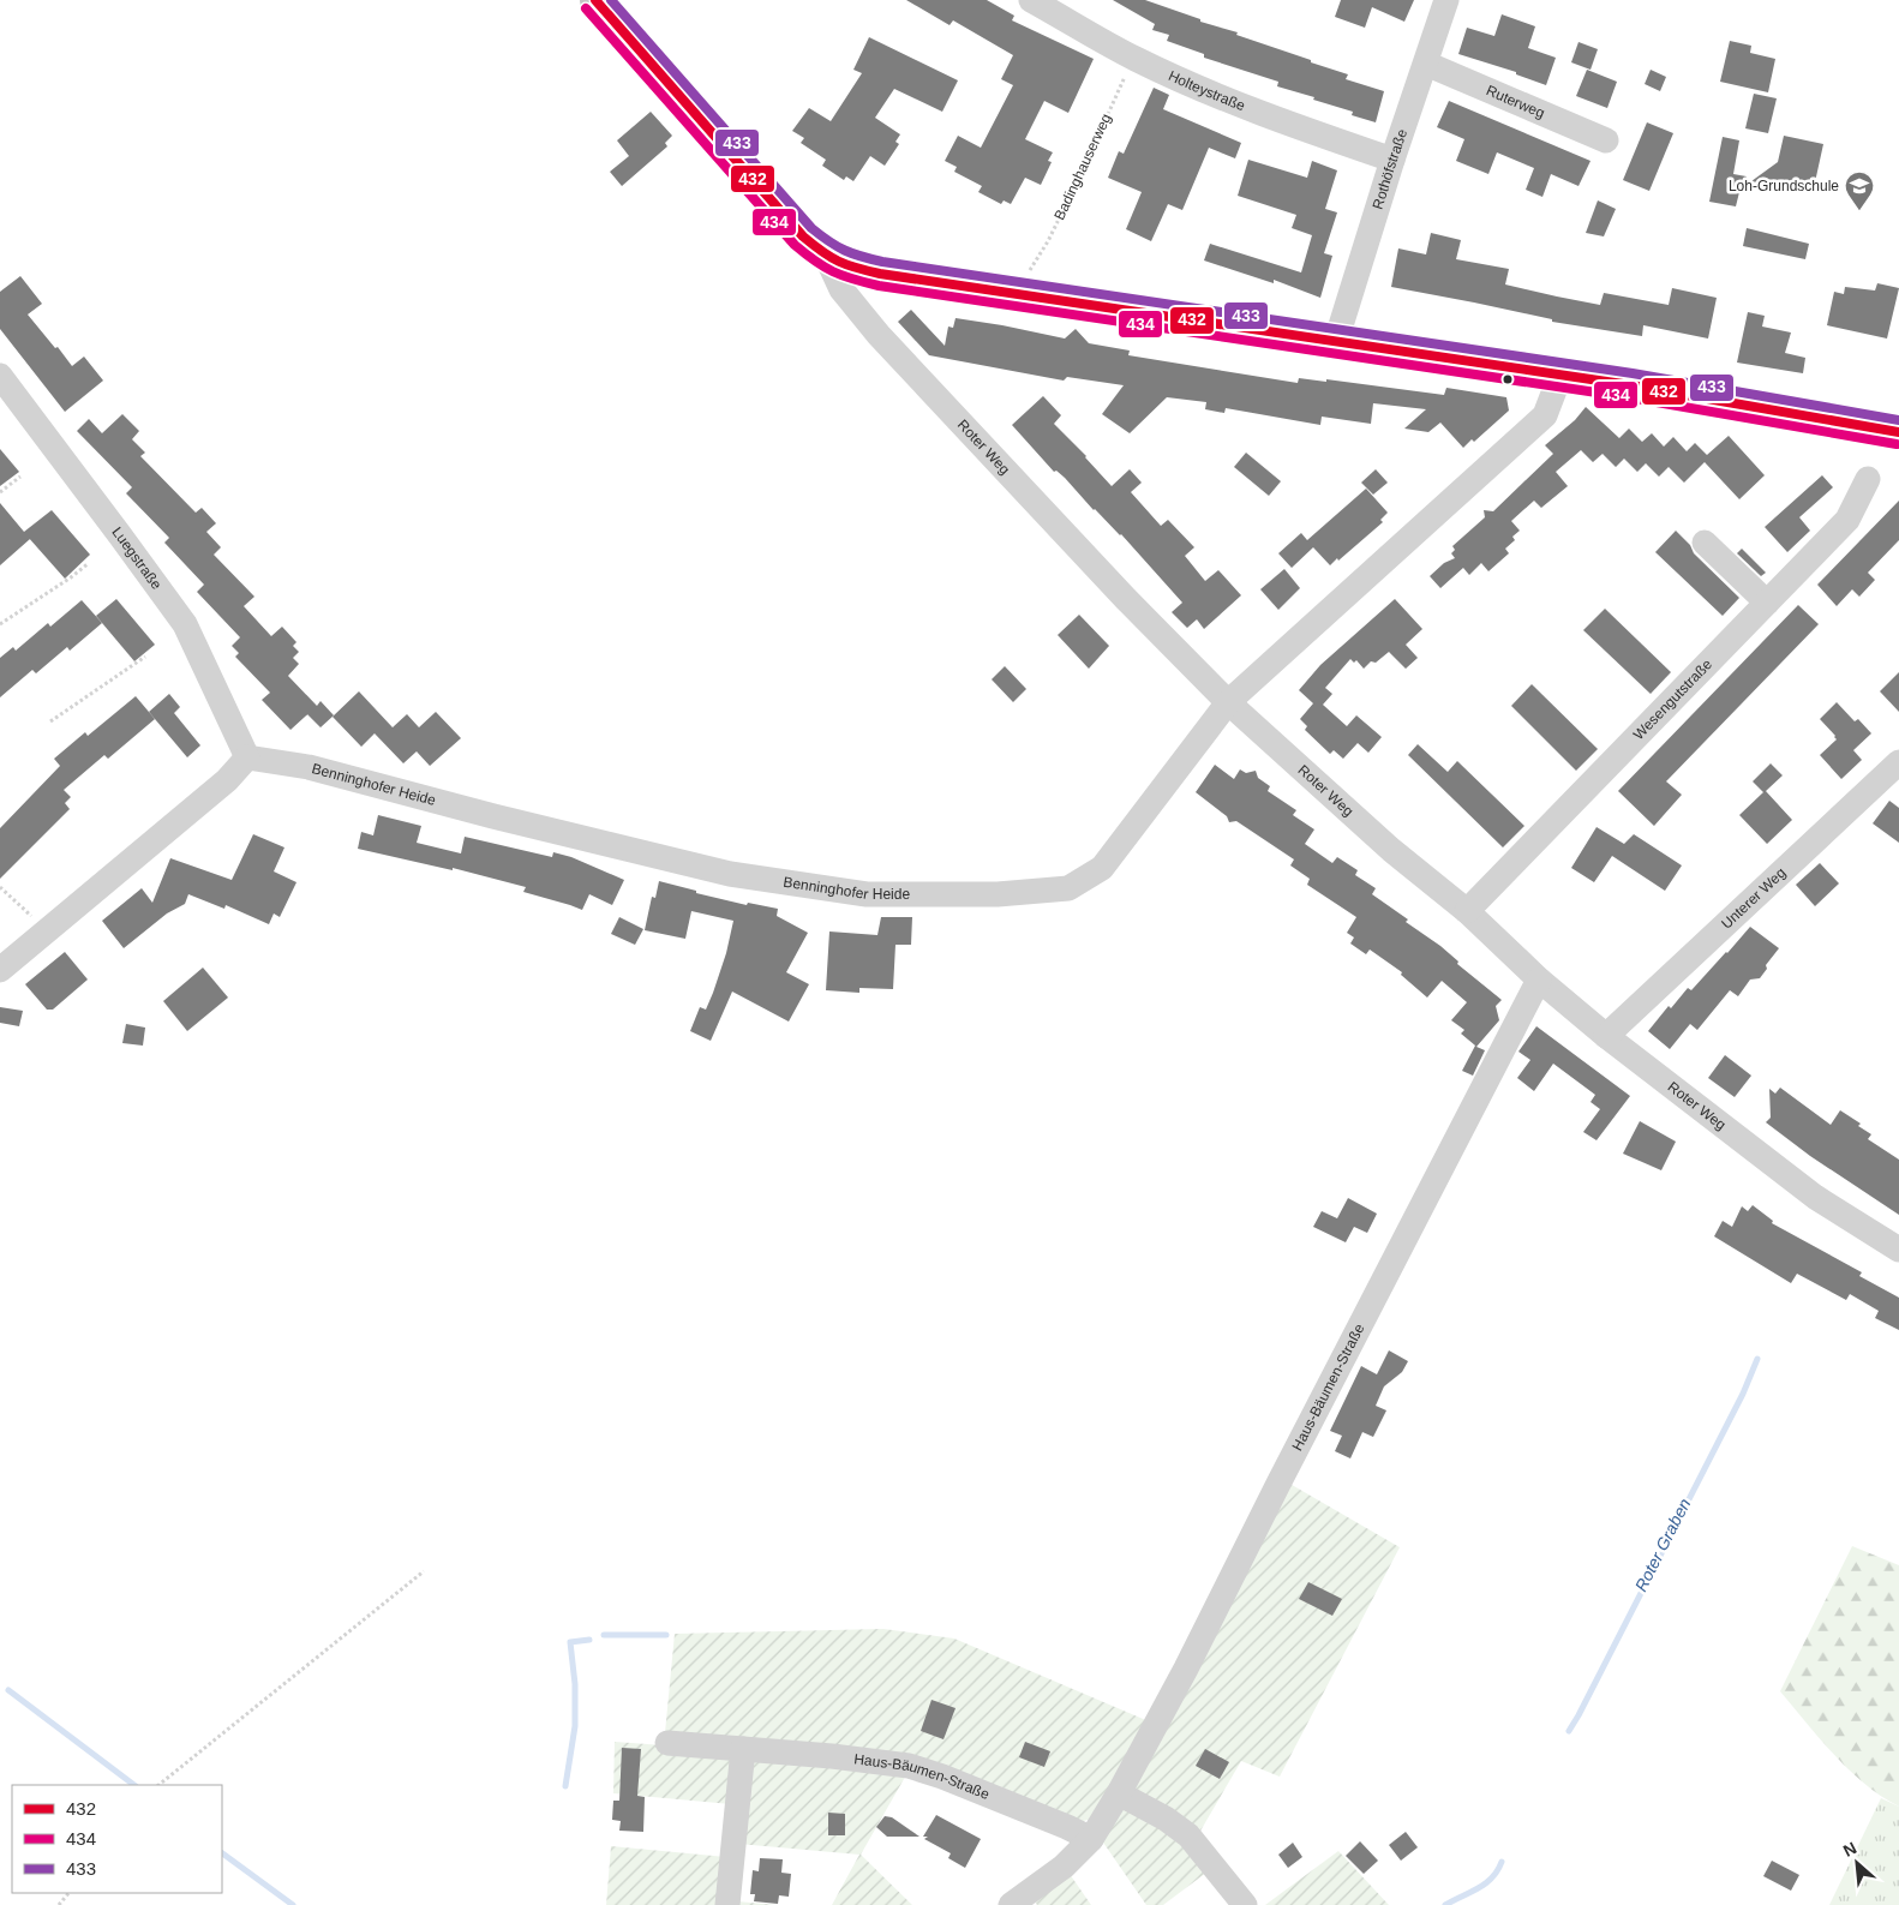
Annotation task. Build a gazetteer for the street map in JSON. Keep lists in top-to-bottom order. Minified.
{"streets":{"street":["Holteystraße","Ruterweg","Rothöfstraße","Roter Weg","Luegstraße","Wesengutstraße","Benninghofer Heide","Unterer Weg","Haus-Bäumen-Straße"],"path":["Badinghauserweg"]},"crossings":[["Holteystraße","Badinghauserweg"],["Holteystraße","Rothöfstraße"],["Ruterweg","Rothöfstraße"],["Roter Weg","Wesengutstraße"],["Roter Weg","Benninghofer Heide"],["Roter Weg","Unterer Weg"],["Roter Weg","Haus-Bäumen-Straße"],["Luegstraße","Benninghofer Heide"]],"water":["Roter Graben"],"places":{"school or university":["Loh-Grundschule"]},"lines":["transit line 432","transit line 433","transit line 434"],"legend":["432","434","433"],"north":"top left"}
